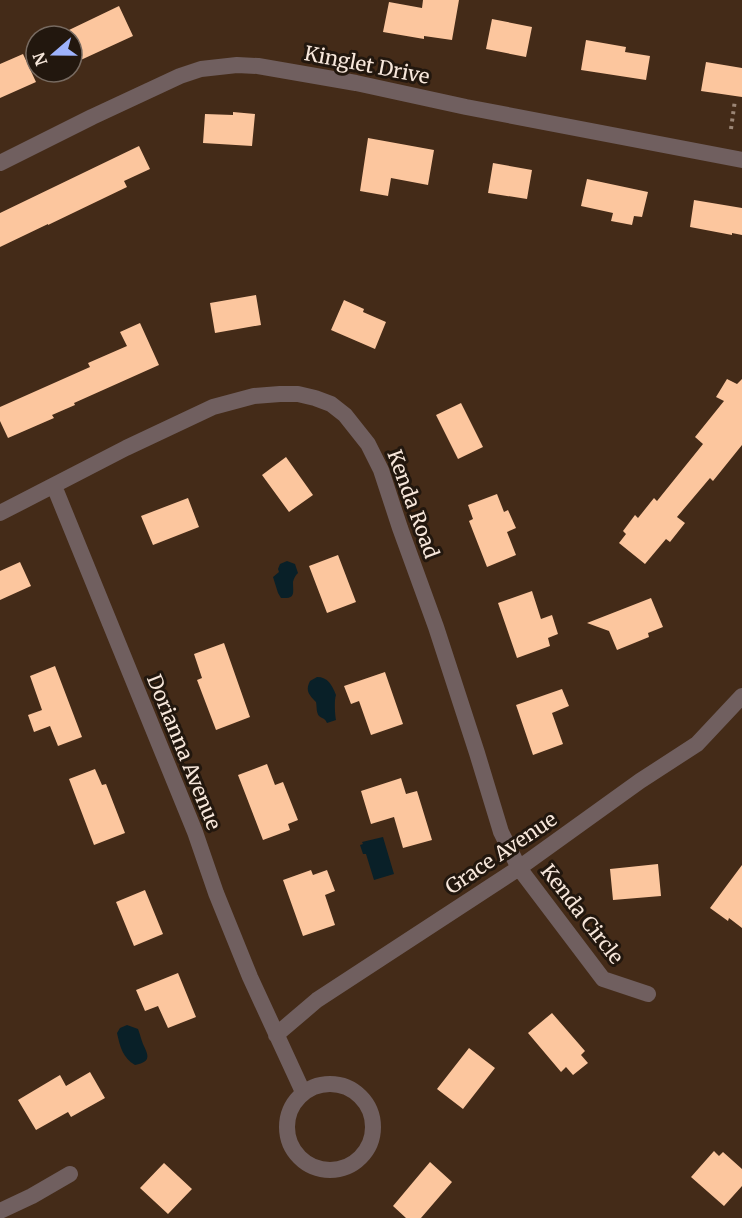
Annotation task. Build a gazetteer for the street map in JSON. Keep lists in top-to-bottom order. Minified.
{"streets":{"street":["Kinglet Drive","Kenda Road","Dorianna Avenue","Grace Avenue","Kenda Circle"]},"crossings":[["Kenda Road","Dorianna Avenue"],["Kenda Road","Grace Avenue"],["Kenda Road","Kenda Circle"],["Dorianna Avenue","Grace Avenue"],["Grace Avenue","Kenda Circle"]],"north":"left"}
